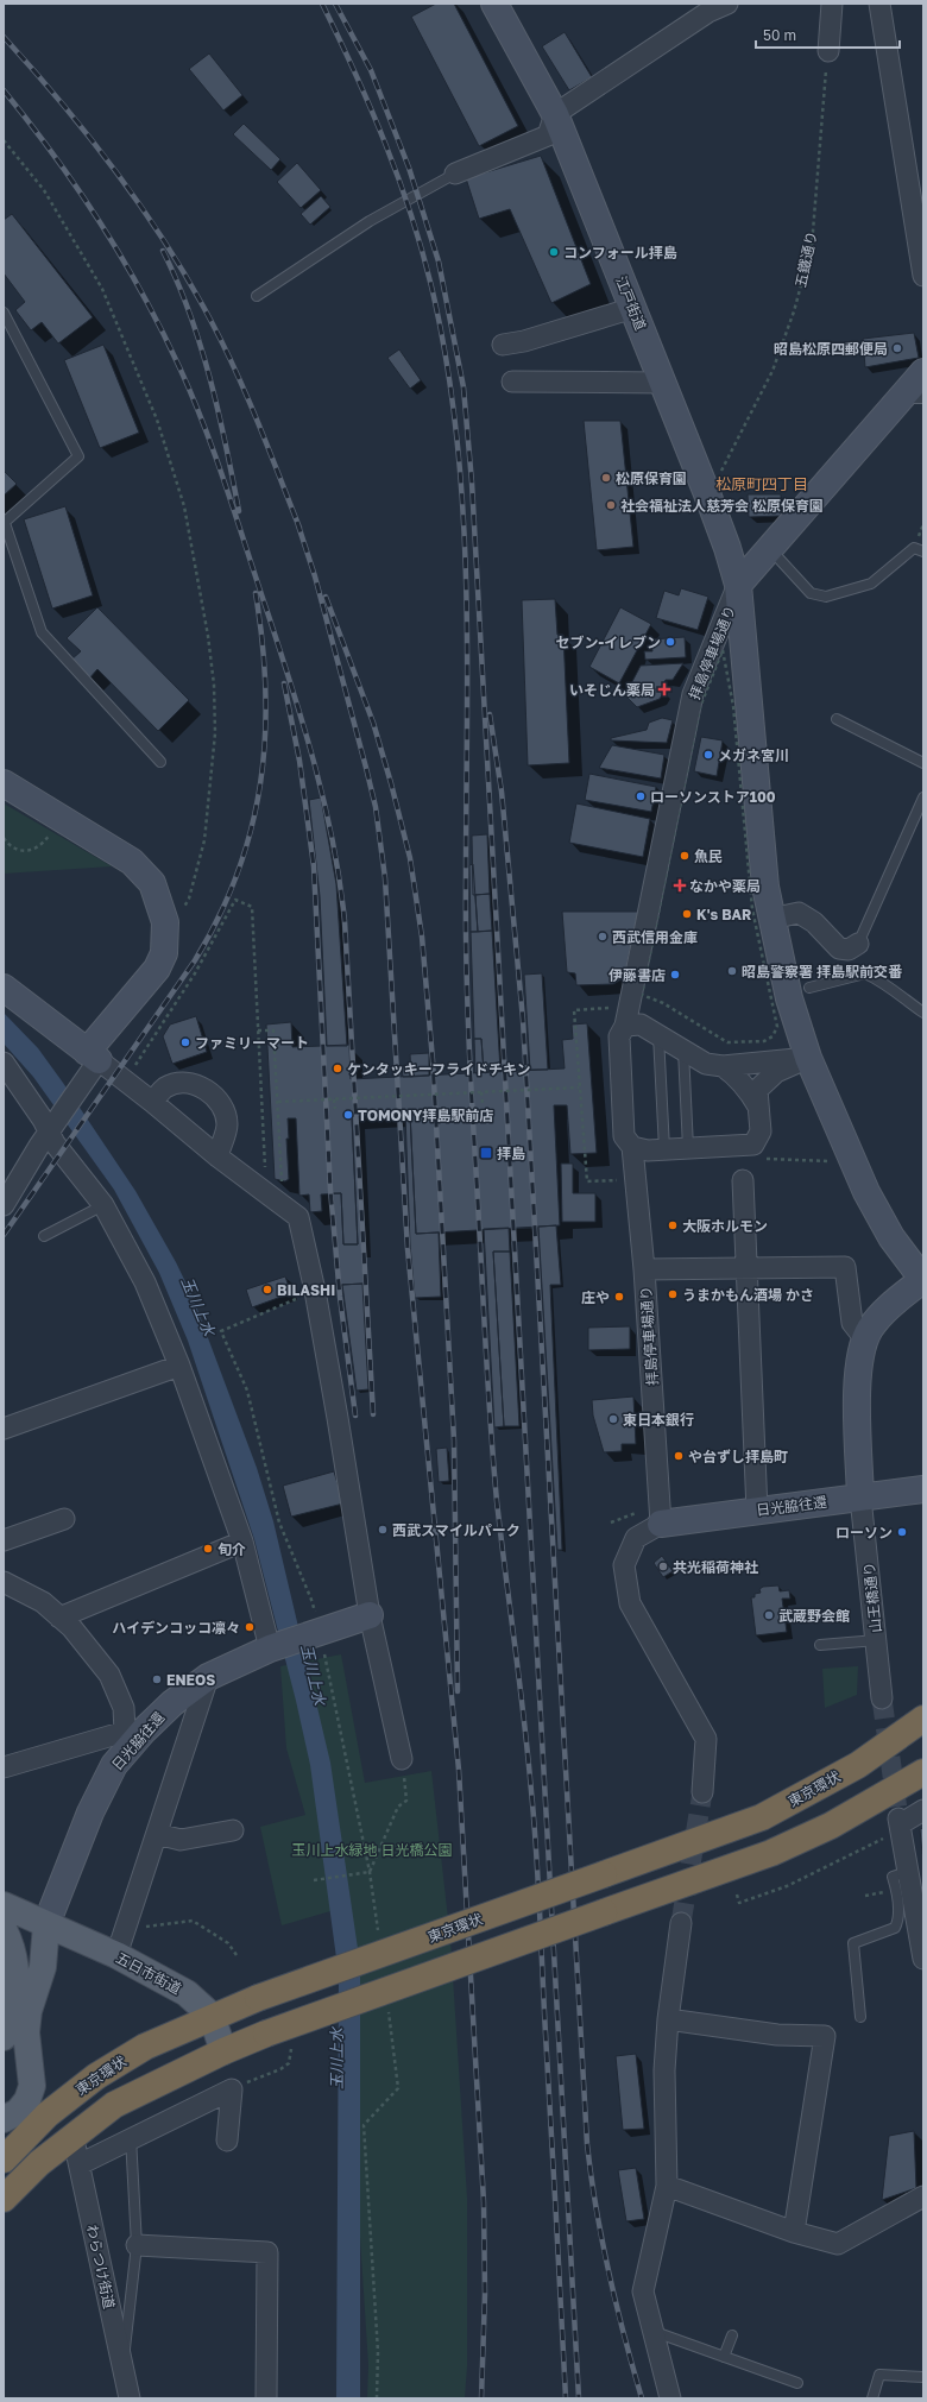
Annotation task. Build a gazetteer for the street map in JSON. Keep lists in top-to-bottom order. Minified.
{"streets":{"highway":["東京環状"],"main road":["五日市街道"],"street":["江戸街道","拝島停車場通り","日光脇往還","山王橋通り","わらつけ街道"],"path":["五鐵通り"]},"crossings":[["五鐵通り","江戸街道"],["江戸街道","拝島停車場通り"],["拝島停車場通り","日光脇往還"],["日光脇往還","山王橋通り"],["日光脇往還","五日市街道"],["東京環状","五日市街道"]],"districts":["松原町四丁目"],"water":["玉川上水"],"parks":["玉川上水緑地 日光橋公園"],"places":{"other":["コンフォール拝島","昭島松原四郵便局","松原保育園","社会福祉法人慈芳会 松原保育園","セブン-イレブン","メガネ宮川","ローソンストア100","魚民","K's BAR","西武信用金庫","昭島警察署 拝島駅前交番","伊藤書店","ファミリーマート","ケンタッキーフライドチキン","TOMONY拝島駅前店","大阪ホルモン","BILASHI","うまかもん酒場 かさ","庄や","東日本銀行","や台ずし拝島町","西武スマイルパーク","ローソン","旬介","共光稲荷神社","武蔵野会館","ハイデンコッコ凛々","ENEOS"],"health":["いそじん薬局","なかや薬局"],"transit":["拝島"]},"scale_bar":"50 m"}
